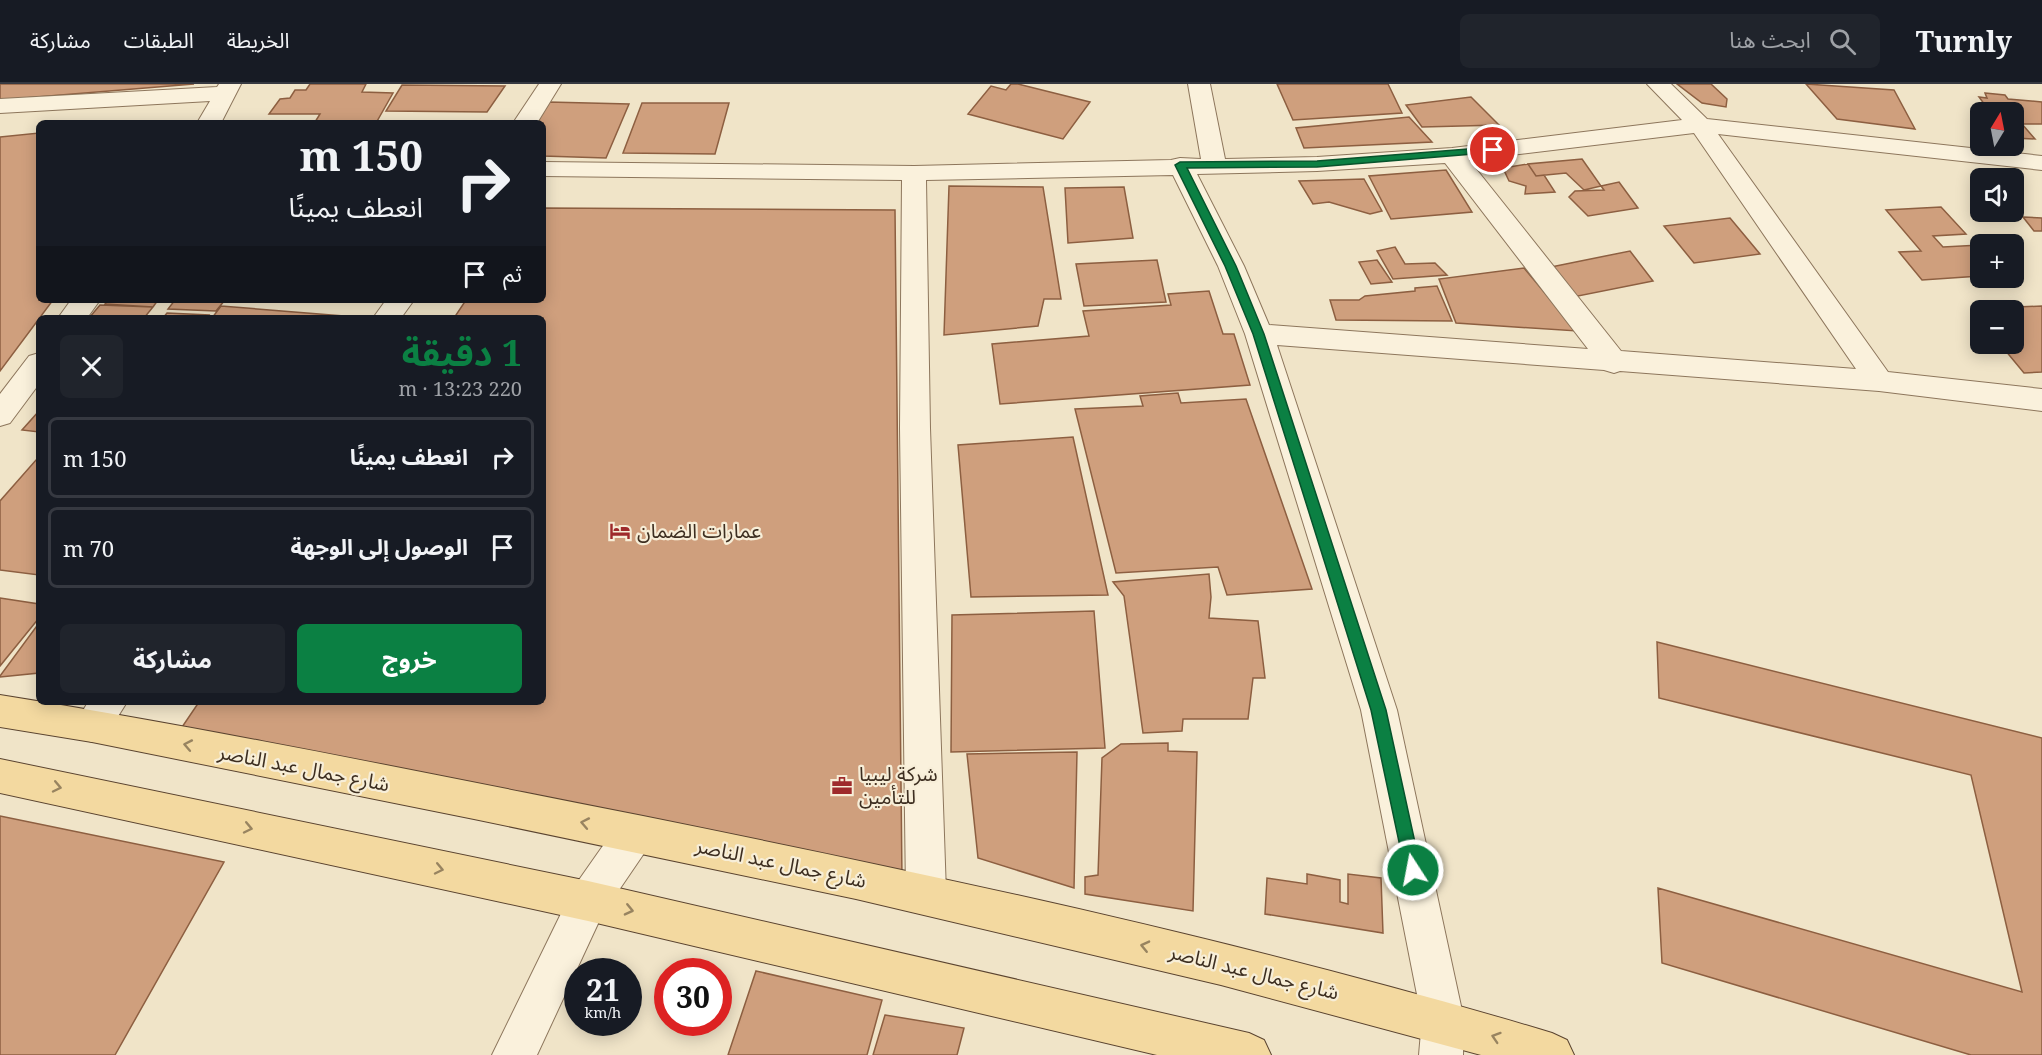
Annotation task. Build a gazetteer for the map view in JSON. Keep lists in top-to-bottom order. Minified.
{"streets":{"main road":["شارع جمال عبد الناصر"]},"places":{"hotel":["عمارات الضمان"],"office":["شركة ليبيا للتأمين"]},"north":"top","page":{"header":"Turnly","search":"ابحث هنا","nav":["الخريطة","الطبقات","مشاركة"],"map_buttons":["+","−"],"turn":["150 m","انعطف يمينًا"],"then":"ثم","heading":["1 دقيقة","220 m · 13:23"],"list":[{"name":"انعطف يمينًا","value":"150 m"},{"name":"الوصول إلى الوجهة","value":"70 m"}],"buttons":["خروج","مشاركة"],"speed":"21 km/h","limit":"30"}}
